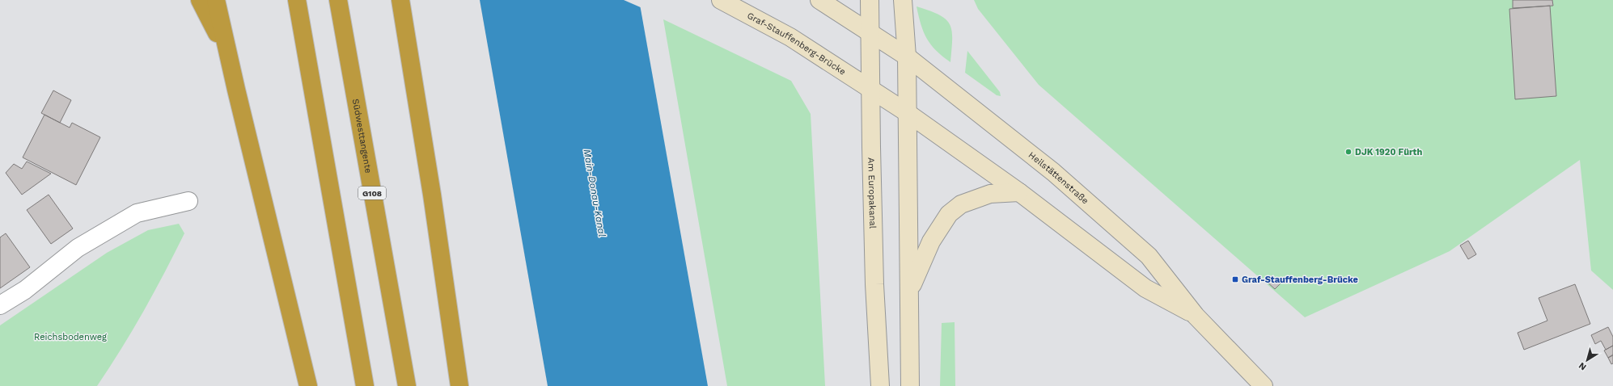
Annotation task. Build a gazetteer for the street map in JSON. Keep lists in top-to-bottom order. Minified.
{"streets":{"highway":["Südwesttangente","G108"],"street":["Graf-Stauffenberg-Brücke","Heilstättenstraße","Am Europakanal"]},"crossings":[["Graf-Stauffenberg-Brücke","Heilstättenstraße"],["Graf-Stauffenberg-Brücke","Am Europakanal"],["Heilstättenstraße","Am Europakanal"]],"water":["Main-Donau-Kanal"],"parks":["Reichsbodenweg"],"places":{"other":["DJK 1920 Fürth"],"transit":["Graf-Stauffenberg-Brücke"]},"north":"bottom left"}
